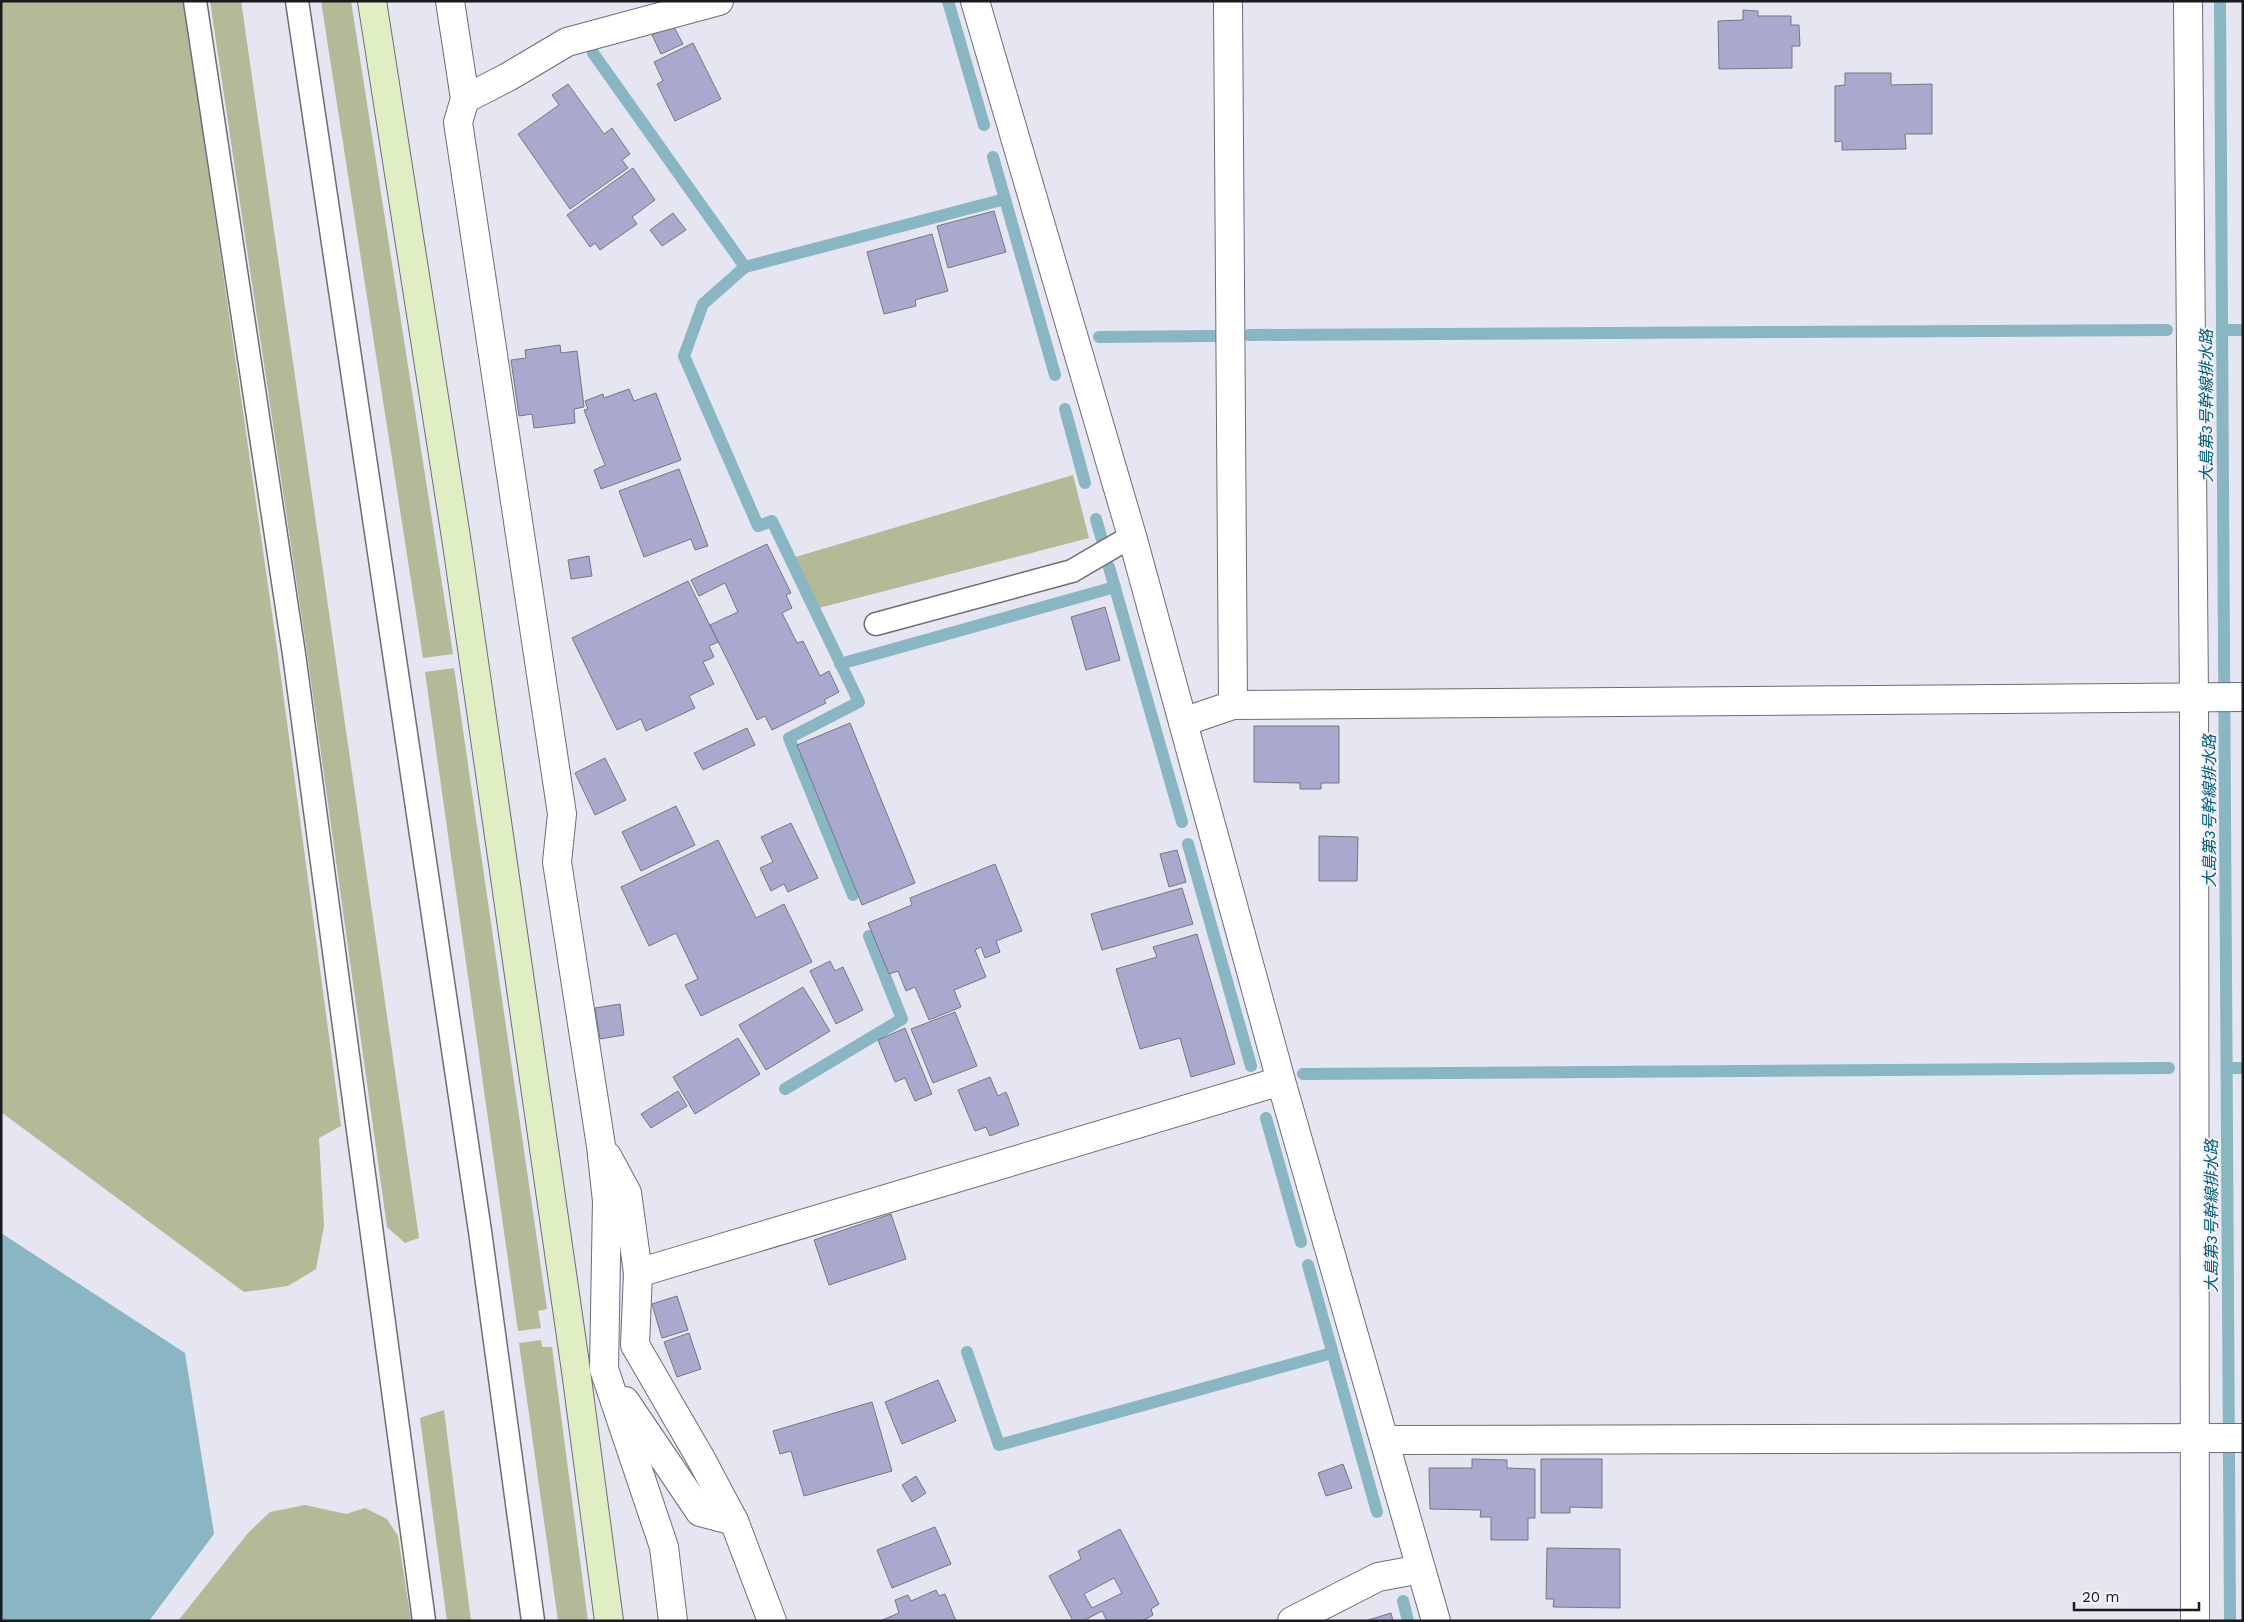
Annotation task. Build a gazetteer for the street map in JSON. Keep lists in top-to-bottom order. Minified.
{"water":["大島第3号幹線排水路"],"scale_bar":"20 m"}
